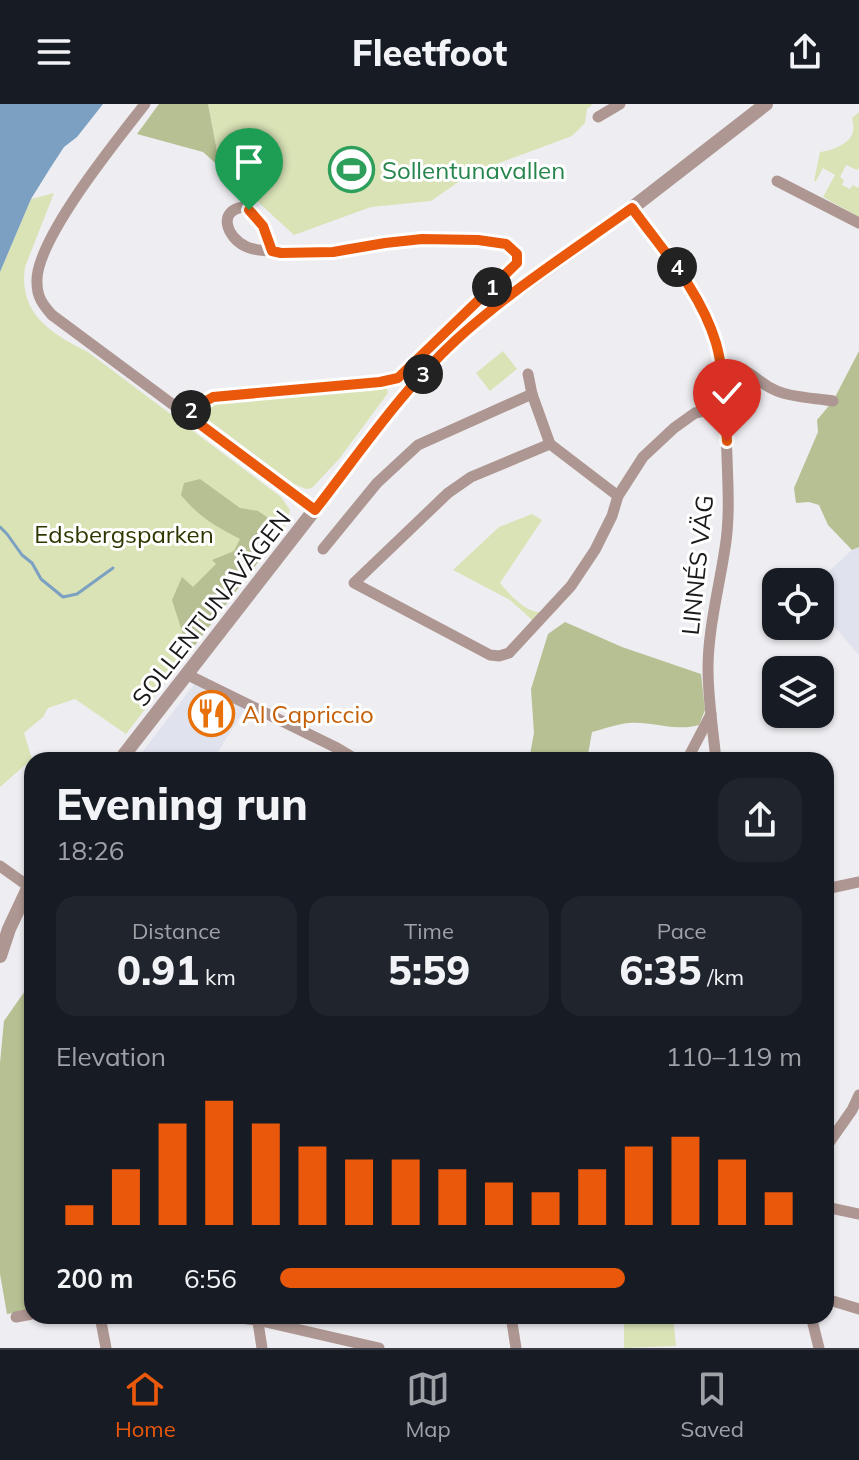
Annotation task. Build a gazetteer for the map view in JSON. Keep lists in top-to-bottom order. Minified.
{"streets":{"street":["LINNÉS VÄG","SOLLENTUNAVÄGEN"]},"crossings":[["LINNÉS VÄG","SOLLENTUNAVÄGEN"]],"parks":["Edsbergsparken"],"places":{"sports":["Sollentunavallen"],"restaurant":["Al Capriccio"]},"page":{"header":"Fleetfoot","pins":["4","1","3","2"],"heading":["Evening run","18:26"],"stats":[["Distance","0.91 km"],["Time","5:59"],["Pace","6:35 /km"]],"chart":["Elevation","110–119 m"],"list":[{"name":"200 m","note":"6:56"}],"tabs":["Home","Map","Saved"]}}
